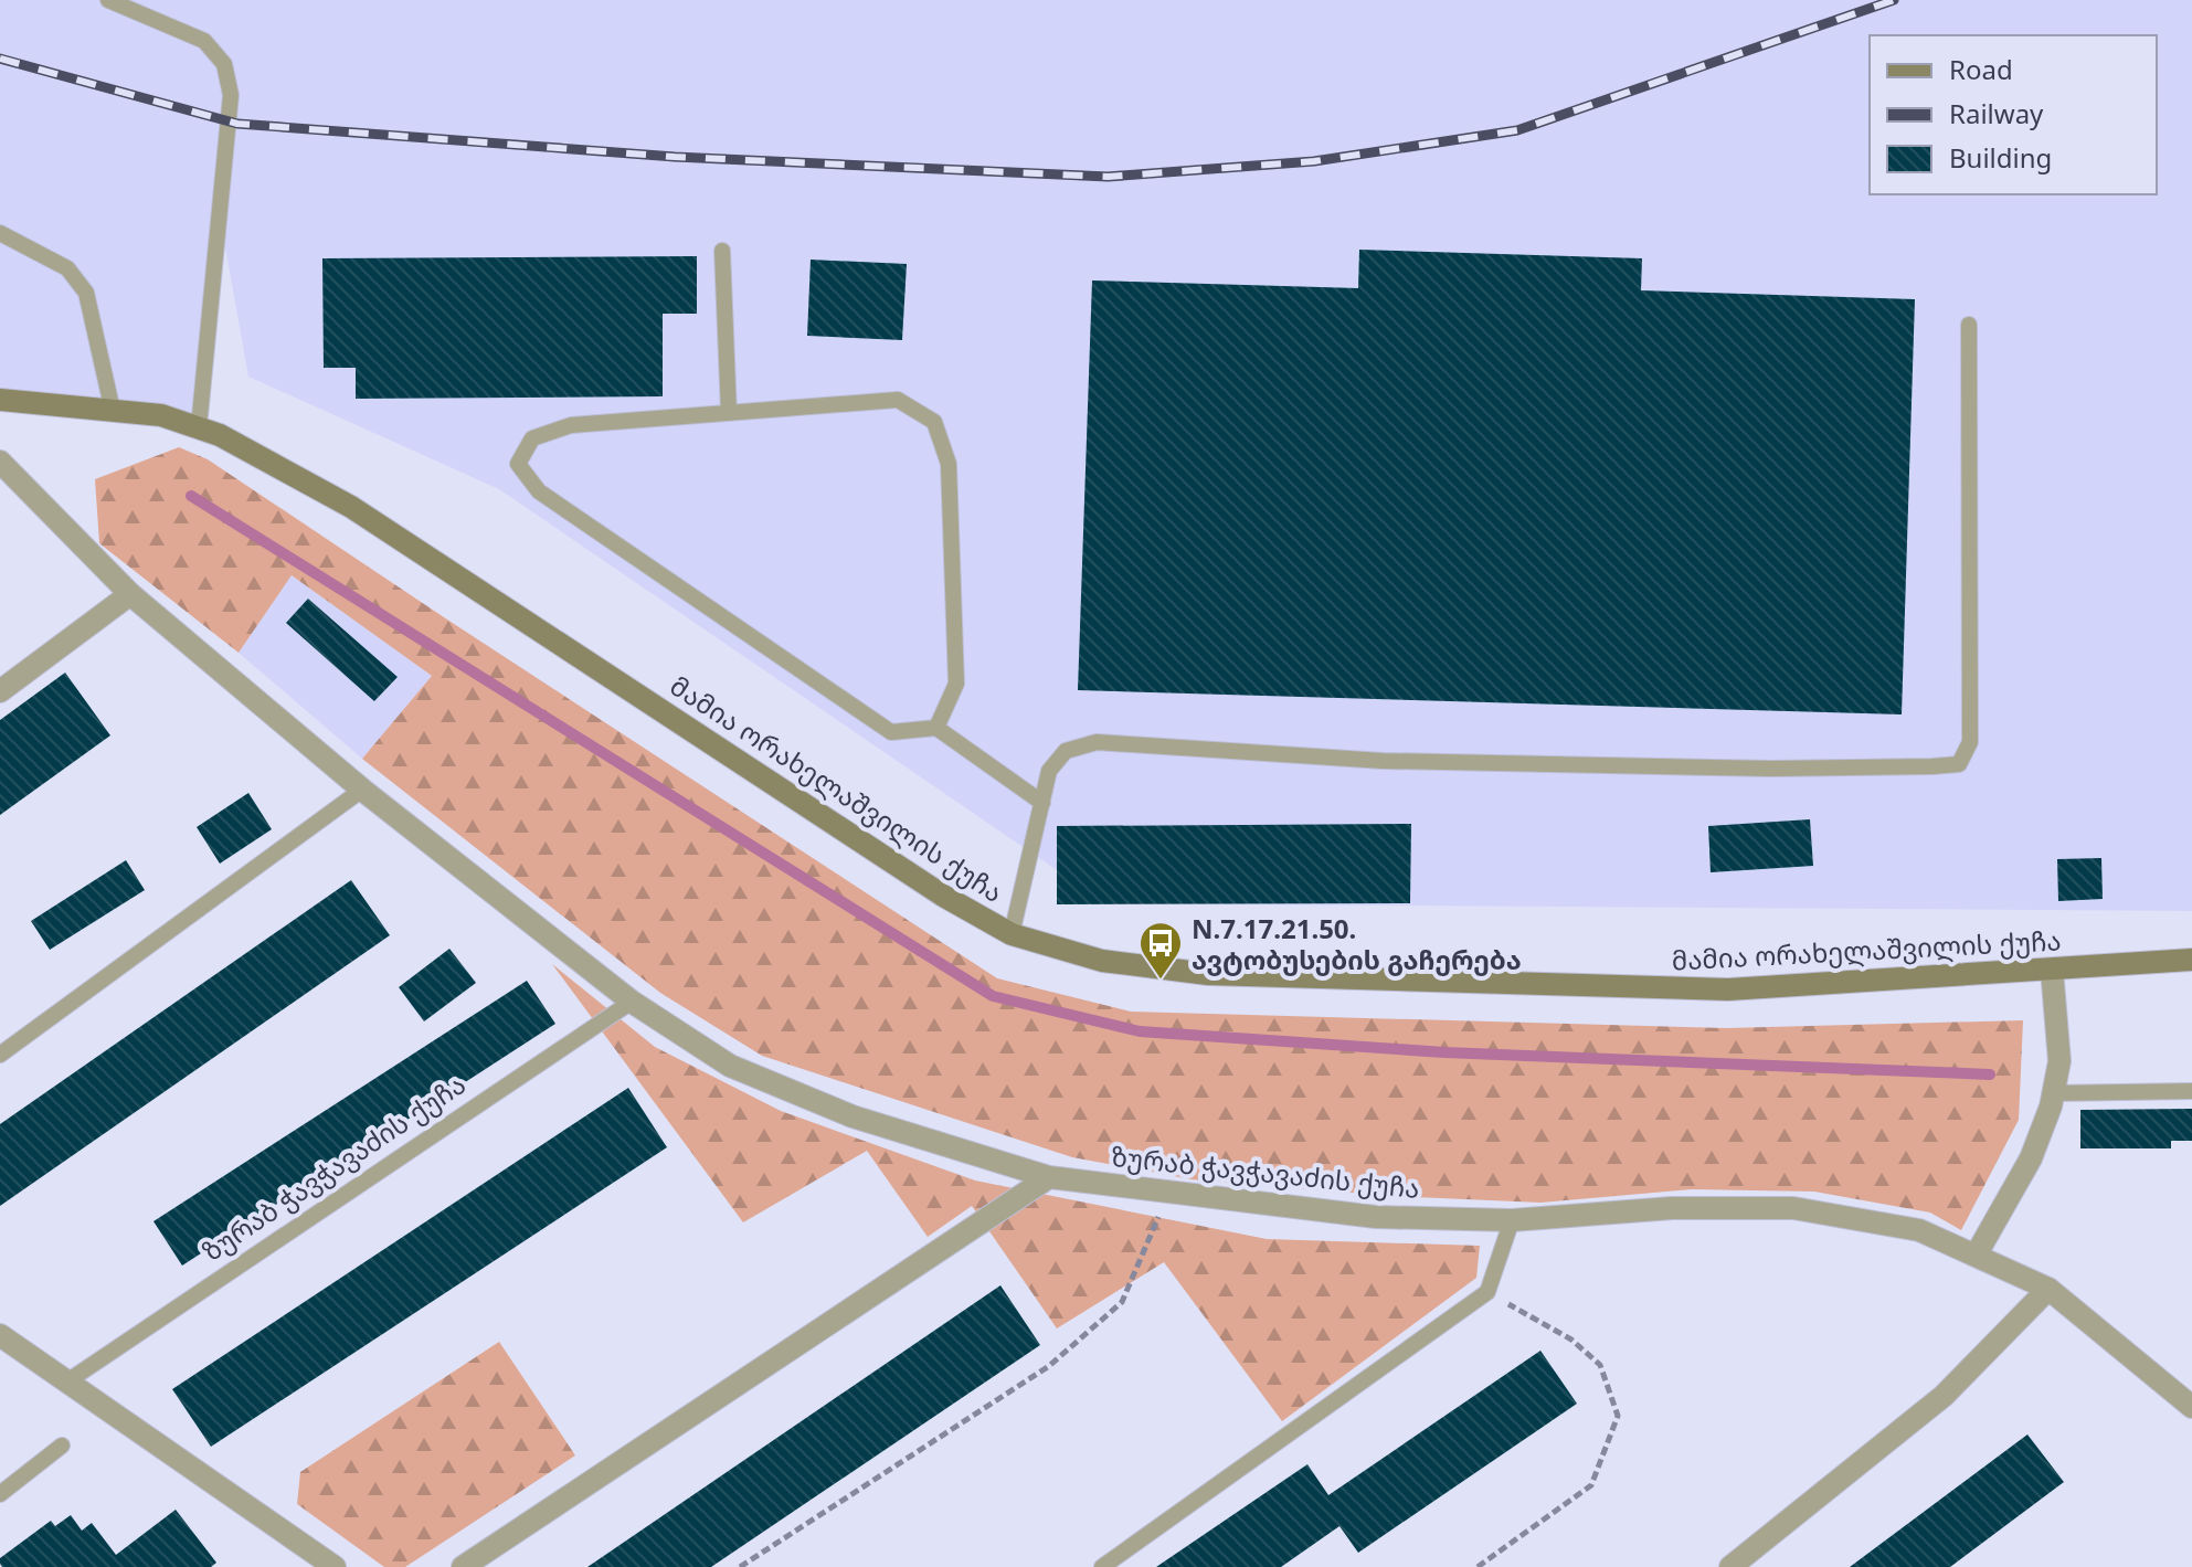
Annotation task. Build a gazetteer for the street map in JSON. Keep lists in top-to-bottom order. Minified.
{"streets":{"street":["მამია ორახელაშვილის ქუჩა","ზურაბ ჭავჭავაძის ქუჩა"]},"places":{"bus stop":["N.7.17.21.50. ავტობუსების გაჩერება"]},"legend":["Road","Railway","Building"]}
